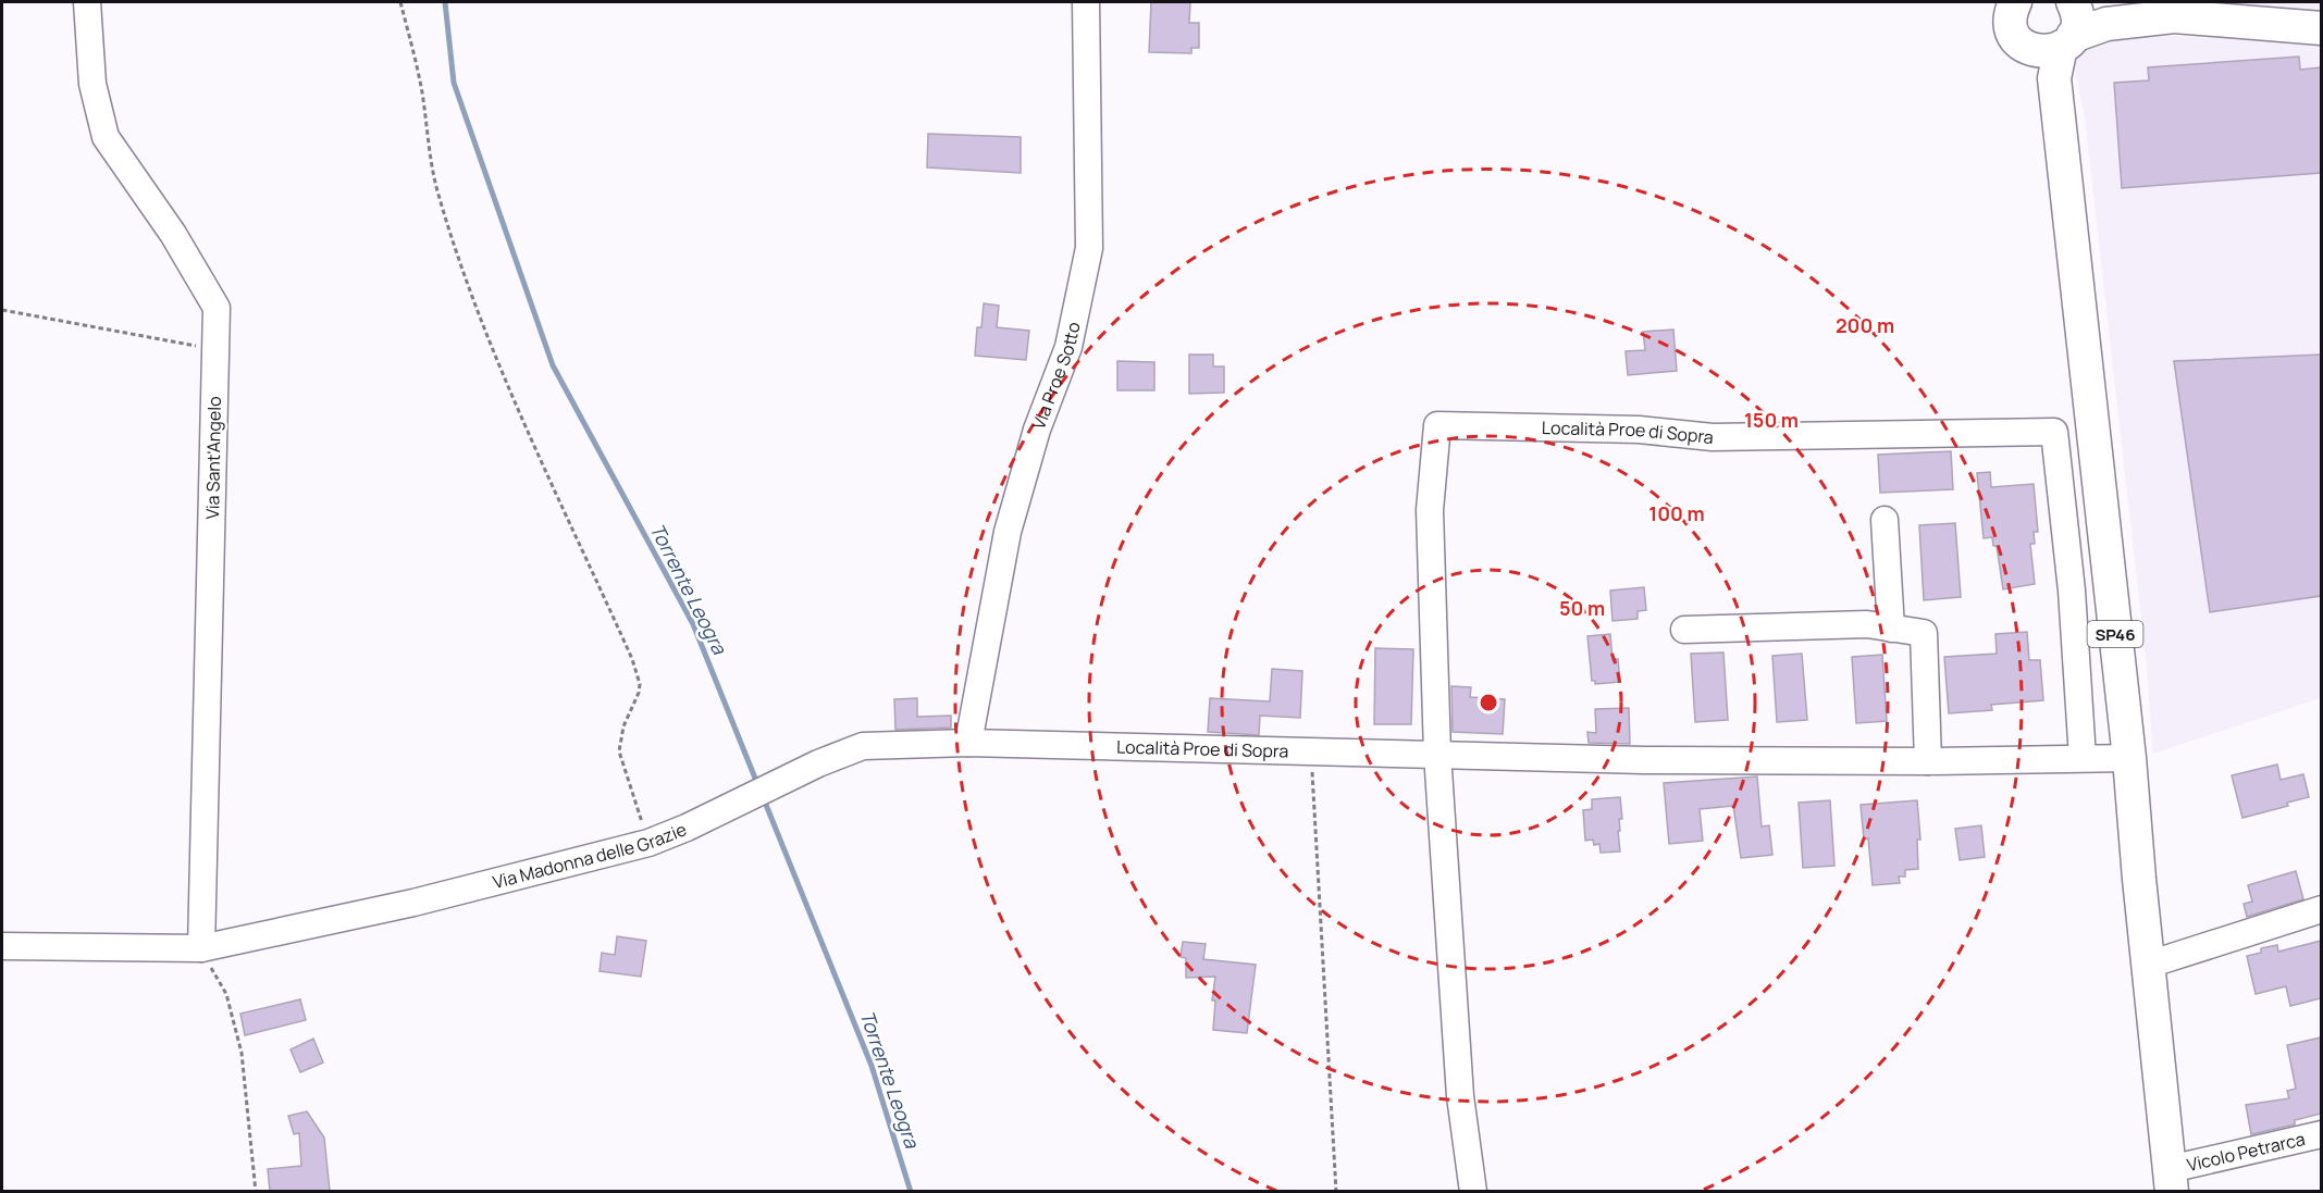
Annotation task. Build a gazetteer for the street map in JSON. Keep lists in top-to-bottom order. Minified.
{"streets":{"main road":["SP46"],"street":["Via Proe Sotto","Località Proe di Sopra","Via Sant'Angelo","Via Madonna delle Grazie","Vicolo Petrarca"]},"crossings":[["Via Proe Sotto","Località Proe di Sopra"],["Via Proe Sotto","Via Madonna delle Grazie"],["Località Proe di Sopra","SP46"],["Località Proe di Sopra","Via Madonna delle Grazie"],["Via Sant'Angelo","Via Madonna delle Grazie"],["SP46","Vicolo Petrarca"]],"water":["Torrente Leogra"],"rings":["200 m","150 m","100 m","50 m"]}
